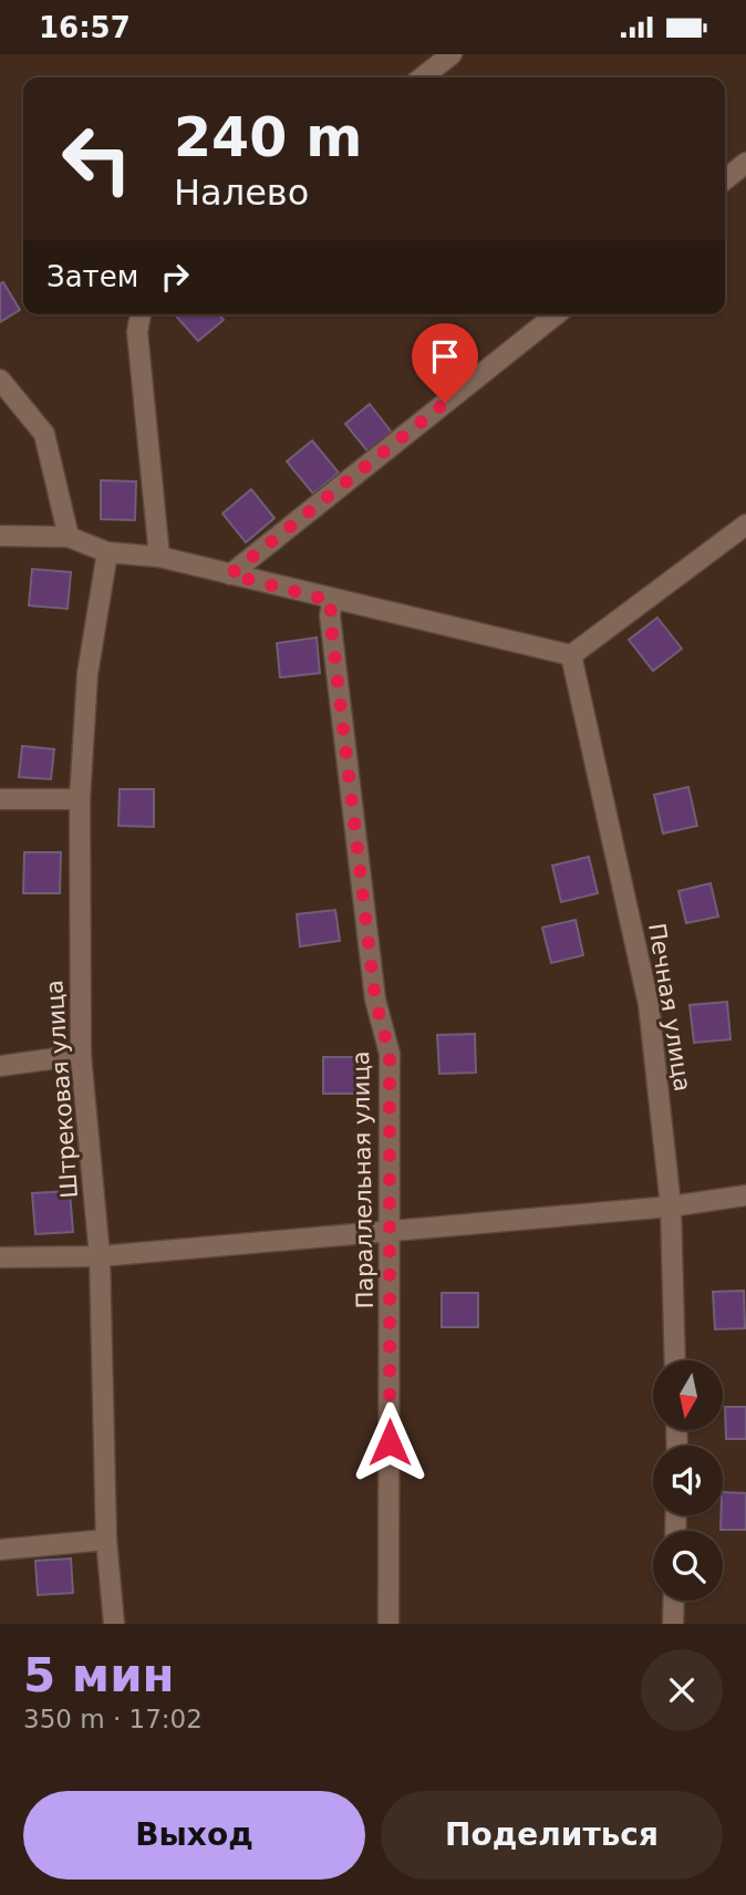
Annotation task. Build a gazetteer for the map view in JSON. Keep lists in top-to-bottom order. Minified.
{"streets":{"street":["Печная улица","Штрековая улица","Параллельная улица"]},"north":"bottom","page":{"status":"16:57","turn":["240 m","Налево"],"then":"Затем","heading":["5 мин","350 m · 17:02"],"buttons":["Выход","Поделиться"]}}
